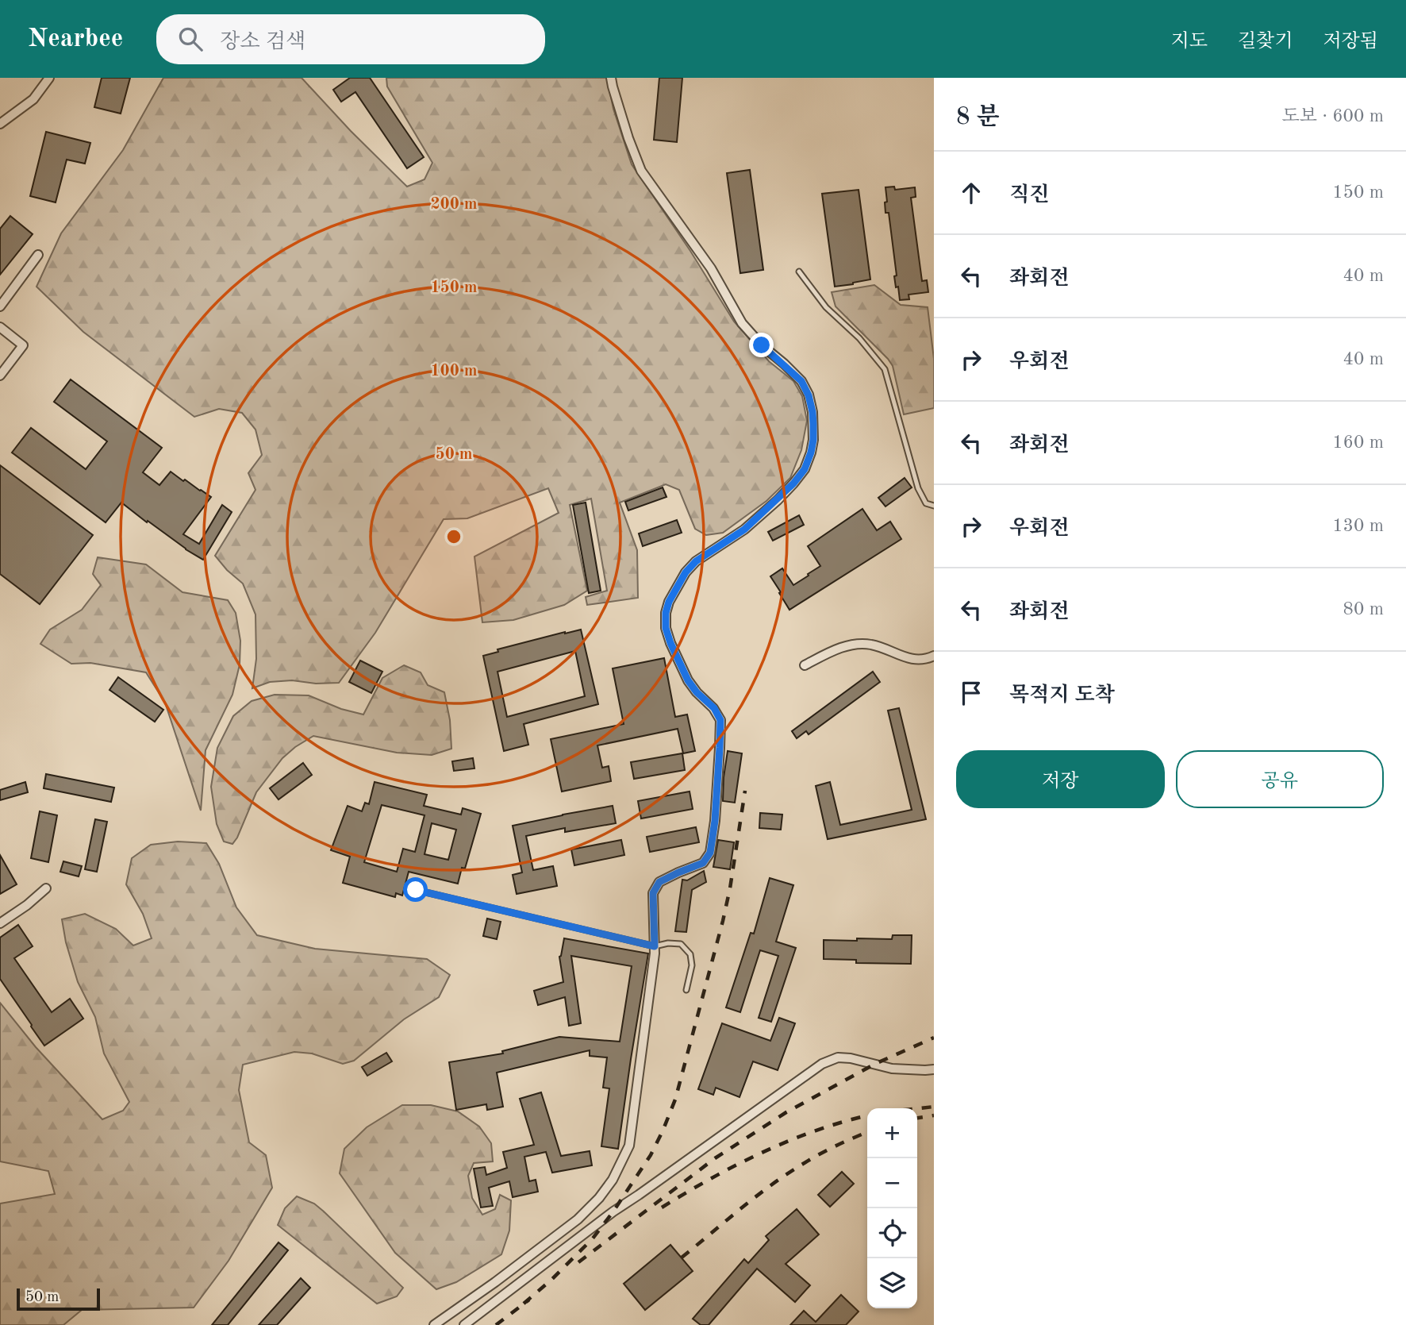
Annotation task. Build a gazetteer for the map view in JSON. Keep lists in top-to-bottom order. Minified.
{"scale_bar":"50 m","page":{"header":"Nearbee","search":"장소 검색","nav":["지도","길찾기","저장됨"],"heading":["8 분","도보 · 600 m"],"list":[["직진","150 m"],["좌회전","40 m"],["우회전","40 m"],["좌회전","160 m"],["우회전","130 m"],["좌회전","80 m"],"목적지 도착"],"buttons":["저장","공유"],"map_buttons":["+","−"],"scale":"50 m"},"rings":["200 m","150 m","100 m","50 m"]}
